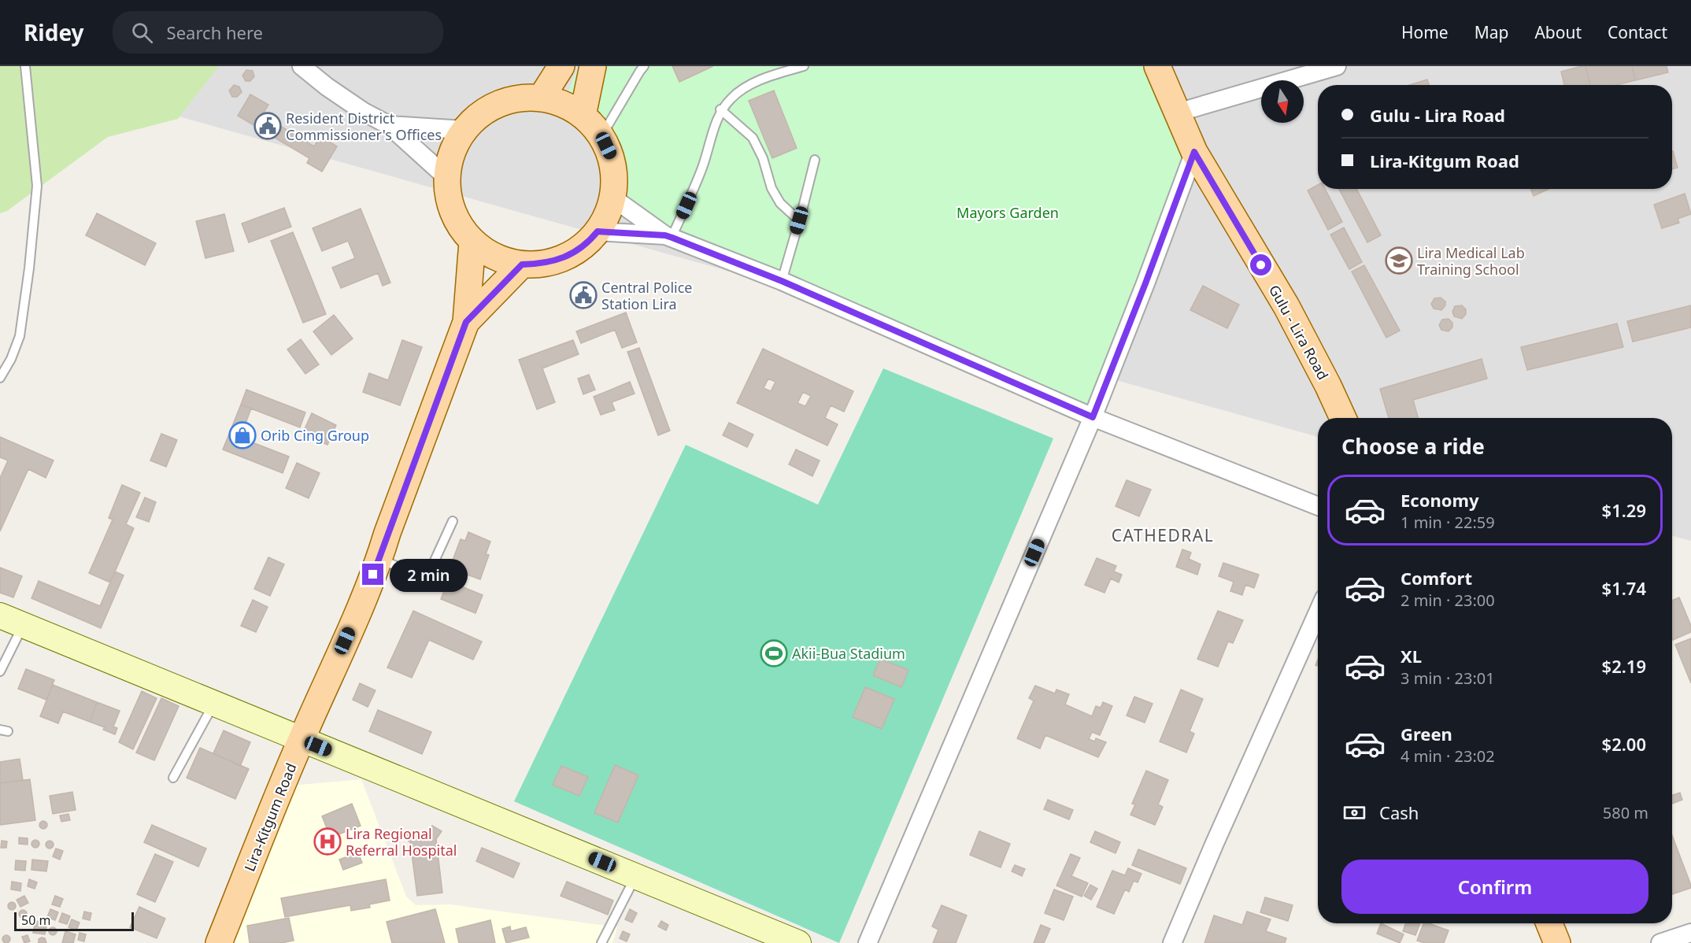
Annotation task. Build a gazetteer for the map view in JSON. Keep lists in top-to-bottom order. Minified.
{"streets":{"main road":["Gulu - Lira Road","Lira-Kitgum Road"]},"districts":["CATHEDRAL"],"parks":["Mayors Garden"],"places":{"public building":["Resident District Commissioner's Offices","Central Police Station Lira"],"school or university":["Lira Medical Lab Training School"],"shop":["Orib Cing Group"],"sports":["Akii-Bua Stadium"],"hospital":["Lira Regional Referral Hospital"]},"scale_bar":"50 m","north":"bottom","page":{"header":"Ridey","search":"Search here","nav":["Home","Map","About","Contact"],"banner":["Gulu - Lira Road","Lira-Kitgum Road"],"heading":"Choose a ride","list":[{"name":"Economy","note":"1 min · 22:59","value":"$1.29"},{"name":"Comfort","note":"2 min · 23:00","value":"$1.74"},{"name":"XL","note":"3 min · 23:01","value":"$2.19"},{"name":"Green","note":"4 min · 23:02","value":"$2.00"}],"bubble":"2 min","pay":["Cash","580 m"],"buttons":"Confirm","scale":"50 m"}}
